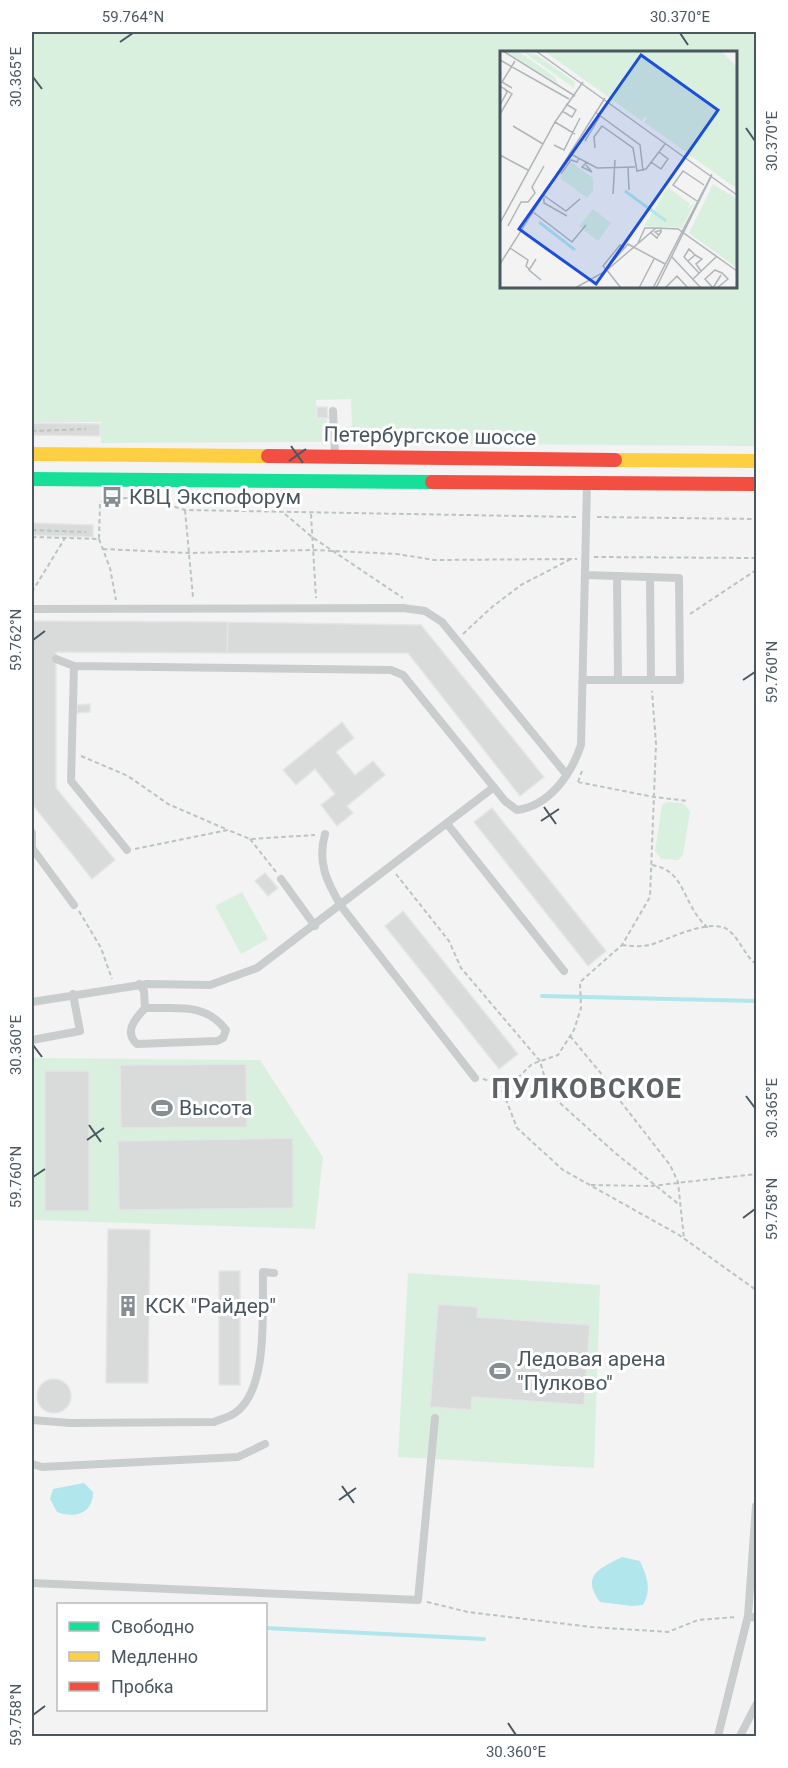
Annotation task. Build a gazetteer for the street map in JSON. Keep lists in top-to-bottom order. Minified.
{"streets":{"main road":["Петербургское шоссе"]},"districts":["ПУЛКОВСКОЕ"],"places":{"bus stop":["КВЦ Экспофорум"],"sports":["Высота","Ледовая арена \"Пулково\""],"building":["КСК \"Райдер\""]},"legend":["Свободно","Медленно","Пробка"],"coordinates":["59.764°N","30.370°E","30.365°E","59.762°N","59.760°N","30.360°E","59.758°N"]}
